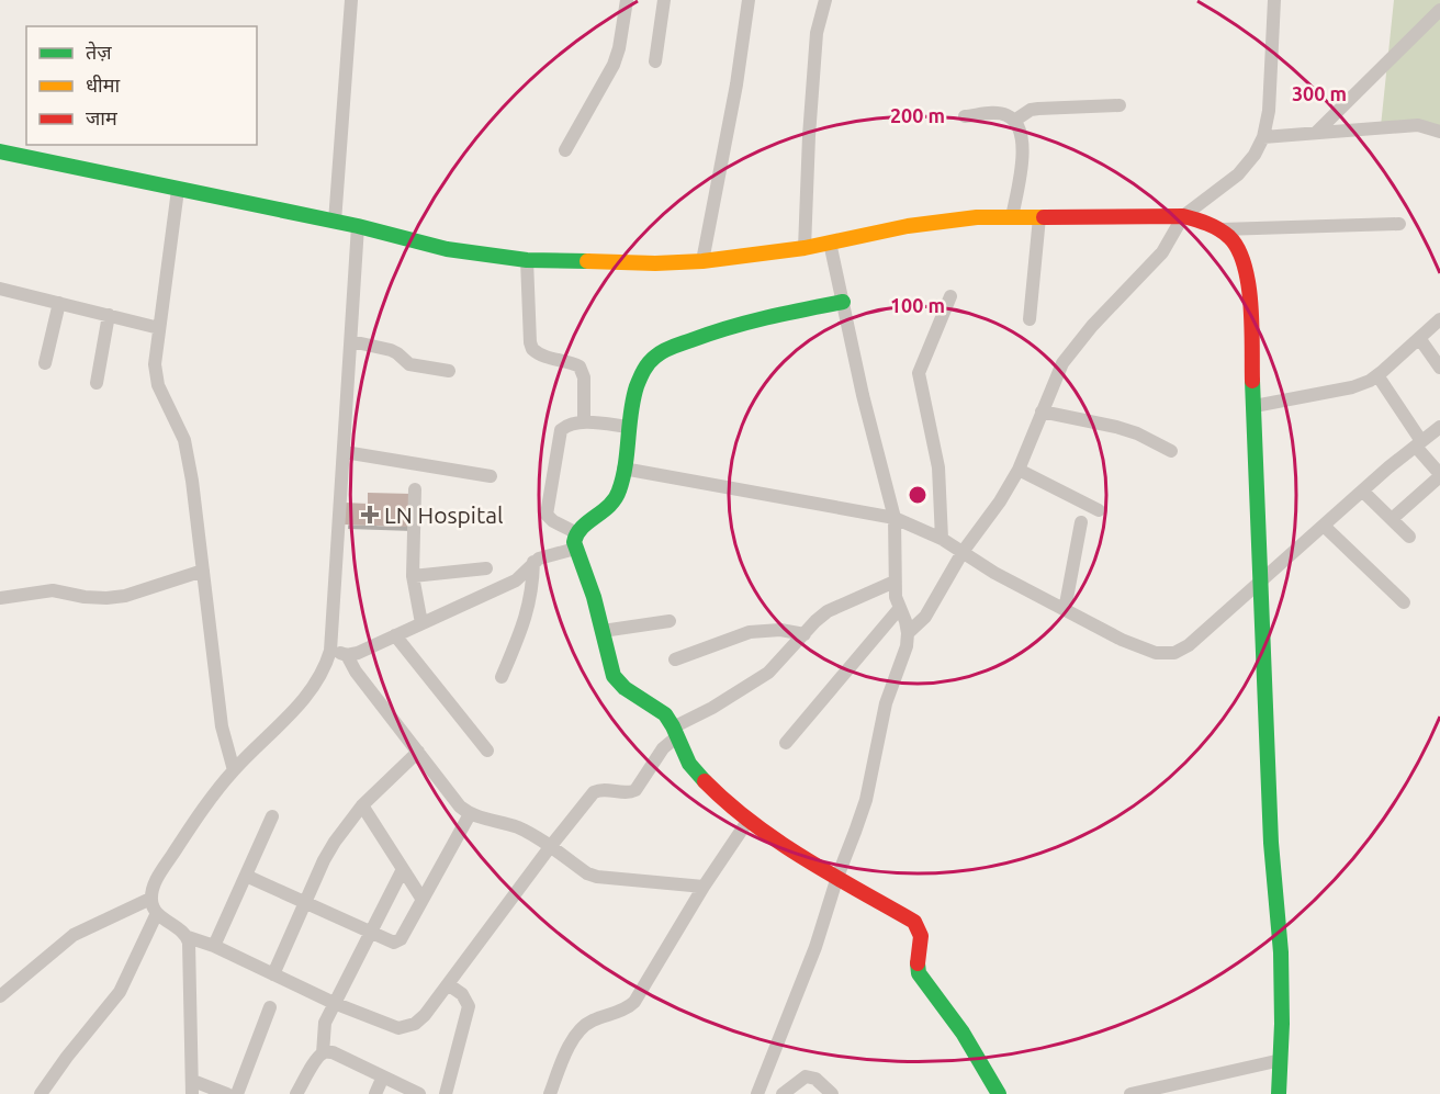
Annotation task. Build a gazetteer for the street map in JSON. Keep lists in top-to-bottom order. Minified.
{"places":{"health":["LN Hospital"]},"legend":["तेज़","धीमा","जाम"],"rings":["300 m","200 m","100 m"]}
